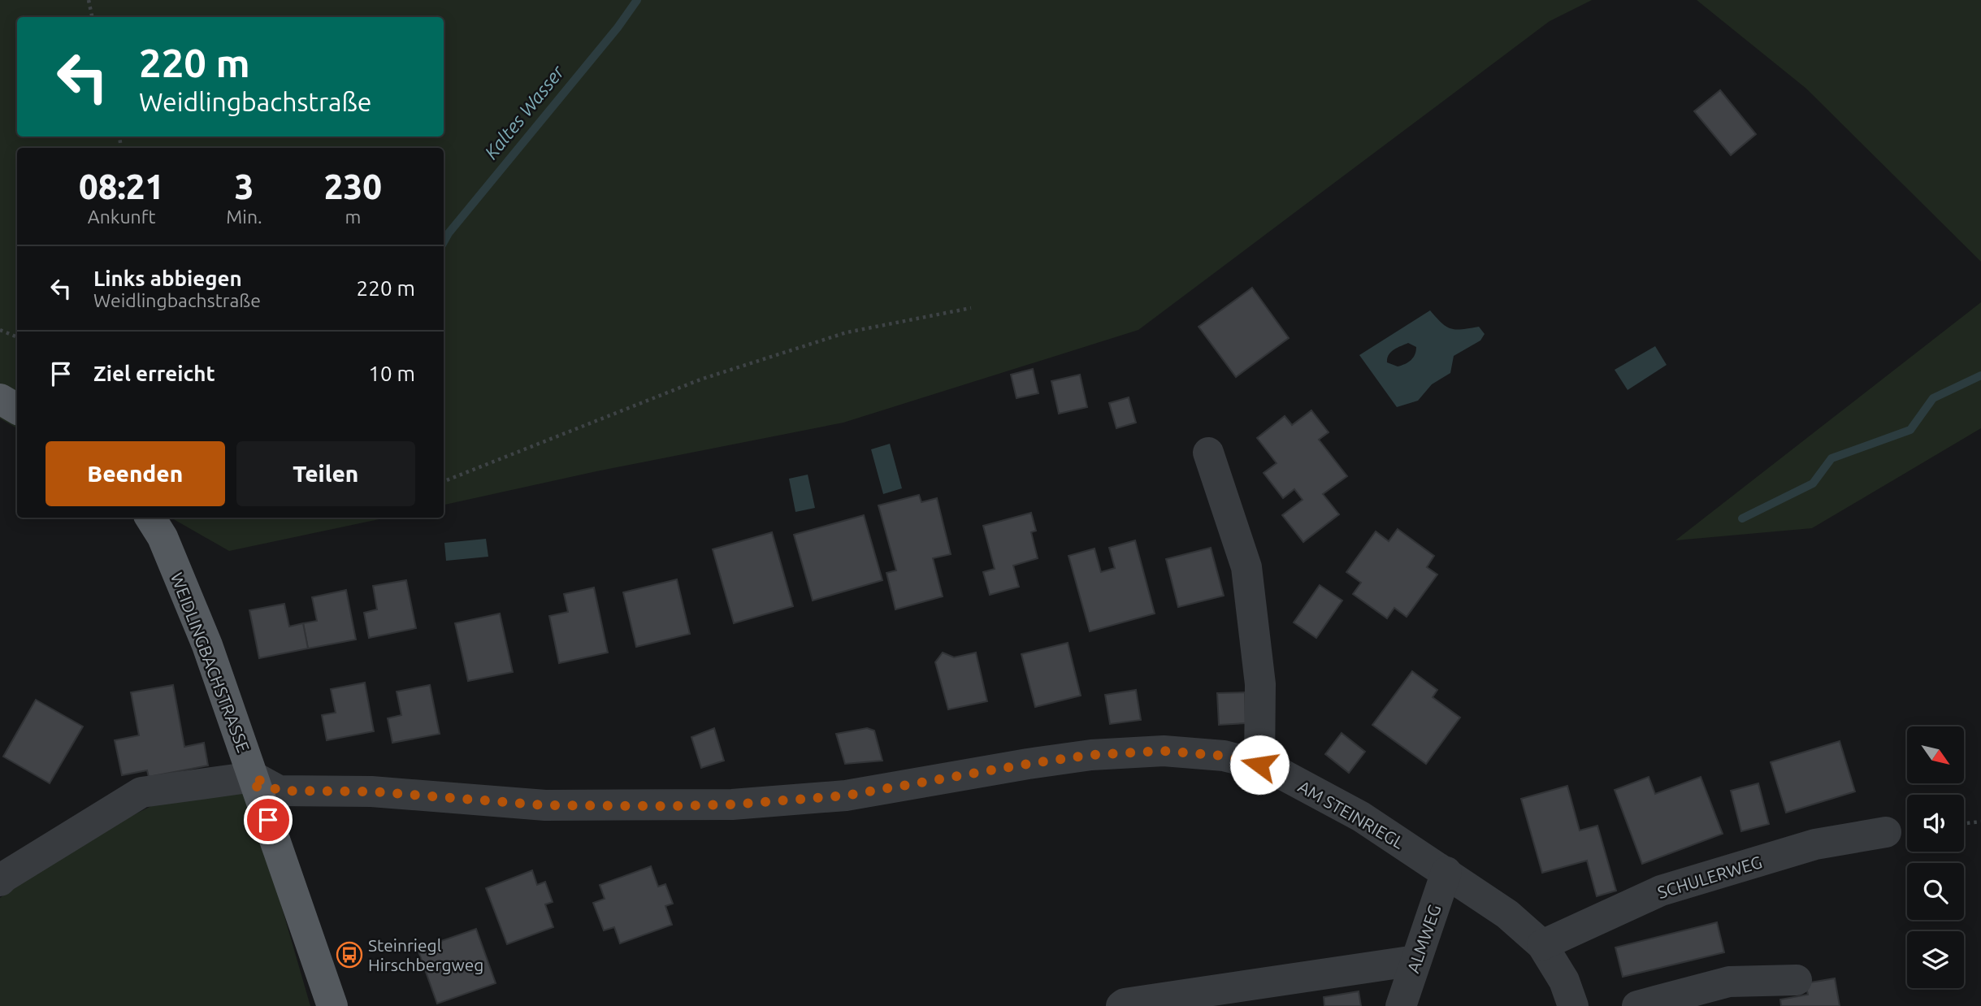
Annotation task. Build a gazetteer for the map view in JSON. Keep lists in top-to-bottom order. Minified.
{"streets":{"main road":["WEIDLINGBACHSTRASSE"],"street":["AM STEINRIEGL","SCHULERWEG","ALMWEG"]},"crossings":[["WEIDLINGBACHSTRASSE","AM STEINRIEGL"],["AM STEINRIEGL","SCHULERWEG"],["AM STEINRIEGL","ALMWEG"]],"water":["Kaltes Wasser"],"places":{"bus stop":["Steinriegl Hirschbergweg"]},"north":"bottom right","page":{"turn":["220 m","Weidlingbachstraße"],"eta":["08:21","Ankunft","3","Min.","230","m"],"list":[{"name":"Links abbiegen","note":"Weidlingbachstraße","value":"220 m"},{"name":"Ziel erreicht","value":"10 m"}],"buttons":["Beenden","Teilen"]}}
